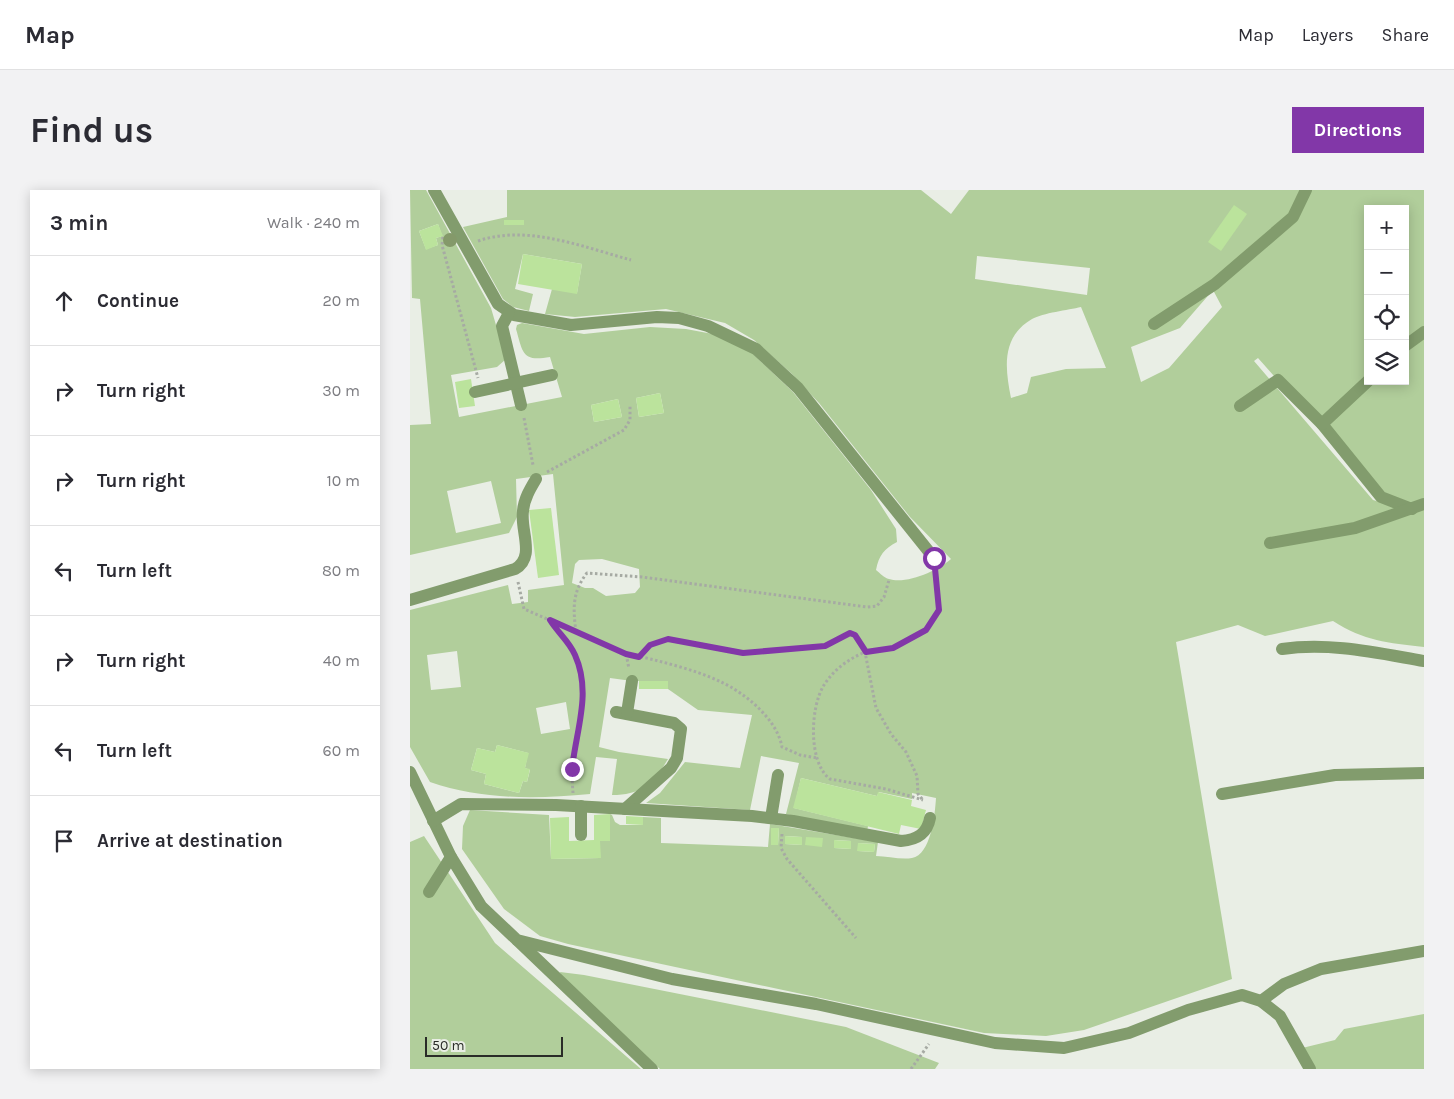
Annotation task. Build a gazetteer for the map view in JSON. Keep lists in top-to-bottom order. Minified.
{"scale_bar":"50 m","page":{"header":"Map","nav":["Map","Layers","Share"],"buttons":"Directions","title":"Find us","heading":["3 min","Walk · 240 m"],"map_buttons":["+","−"],"list":[["Continue","20 m"],["Turn right","30 m"],["Turn right","10 m"],["Turn left","80 m"],["Turn right","40 m"],["Turn left","60 m"],"Arrive at destination"],"scale":"50 m"}}
